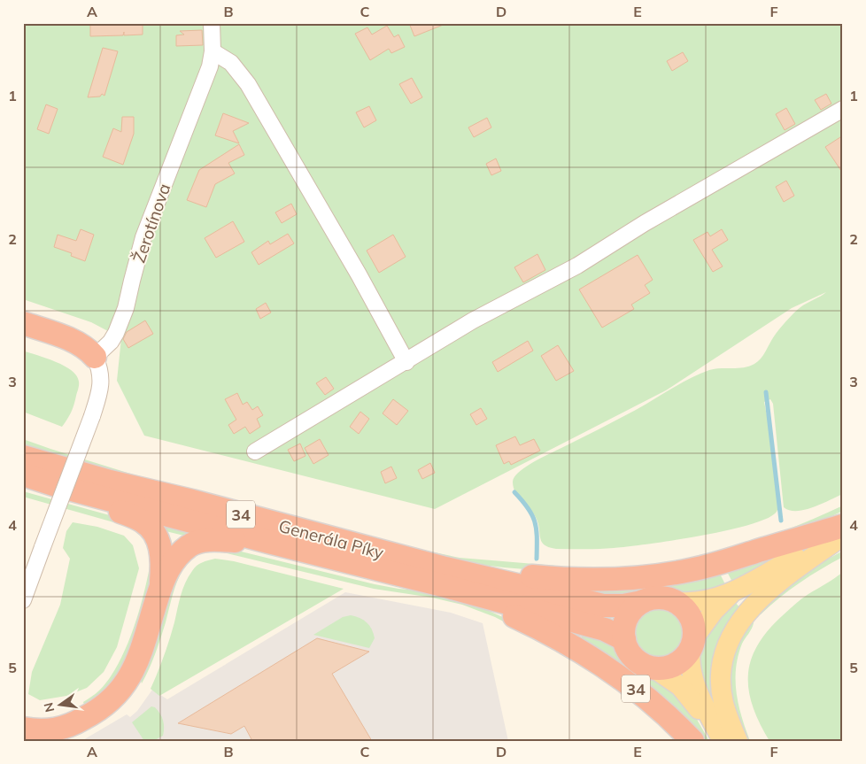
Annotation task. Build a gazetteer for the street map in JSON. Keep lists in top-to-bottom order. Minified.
{"streets":{"highway":["34","Generála Píky"],"street":["Žerotínova"]},"crossings":[["34","Generála Píky"]],"north":"left","grid":{"columns":["A","B","C","D","E","F"],"rows":["1","2","3","4","5"]}}
